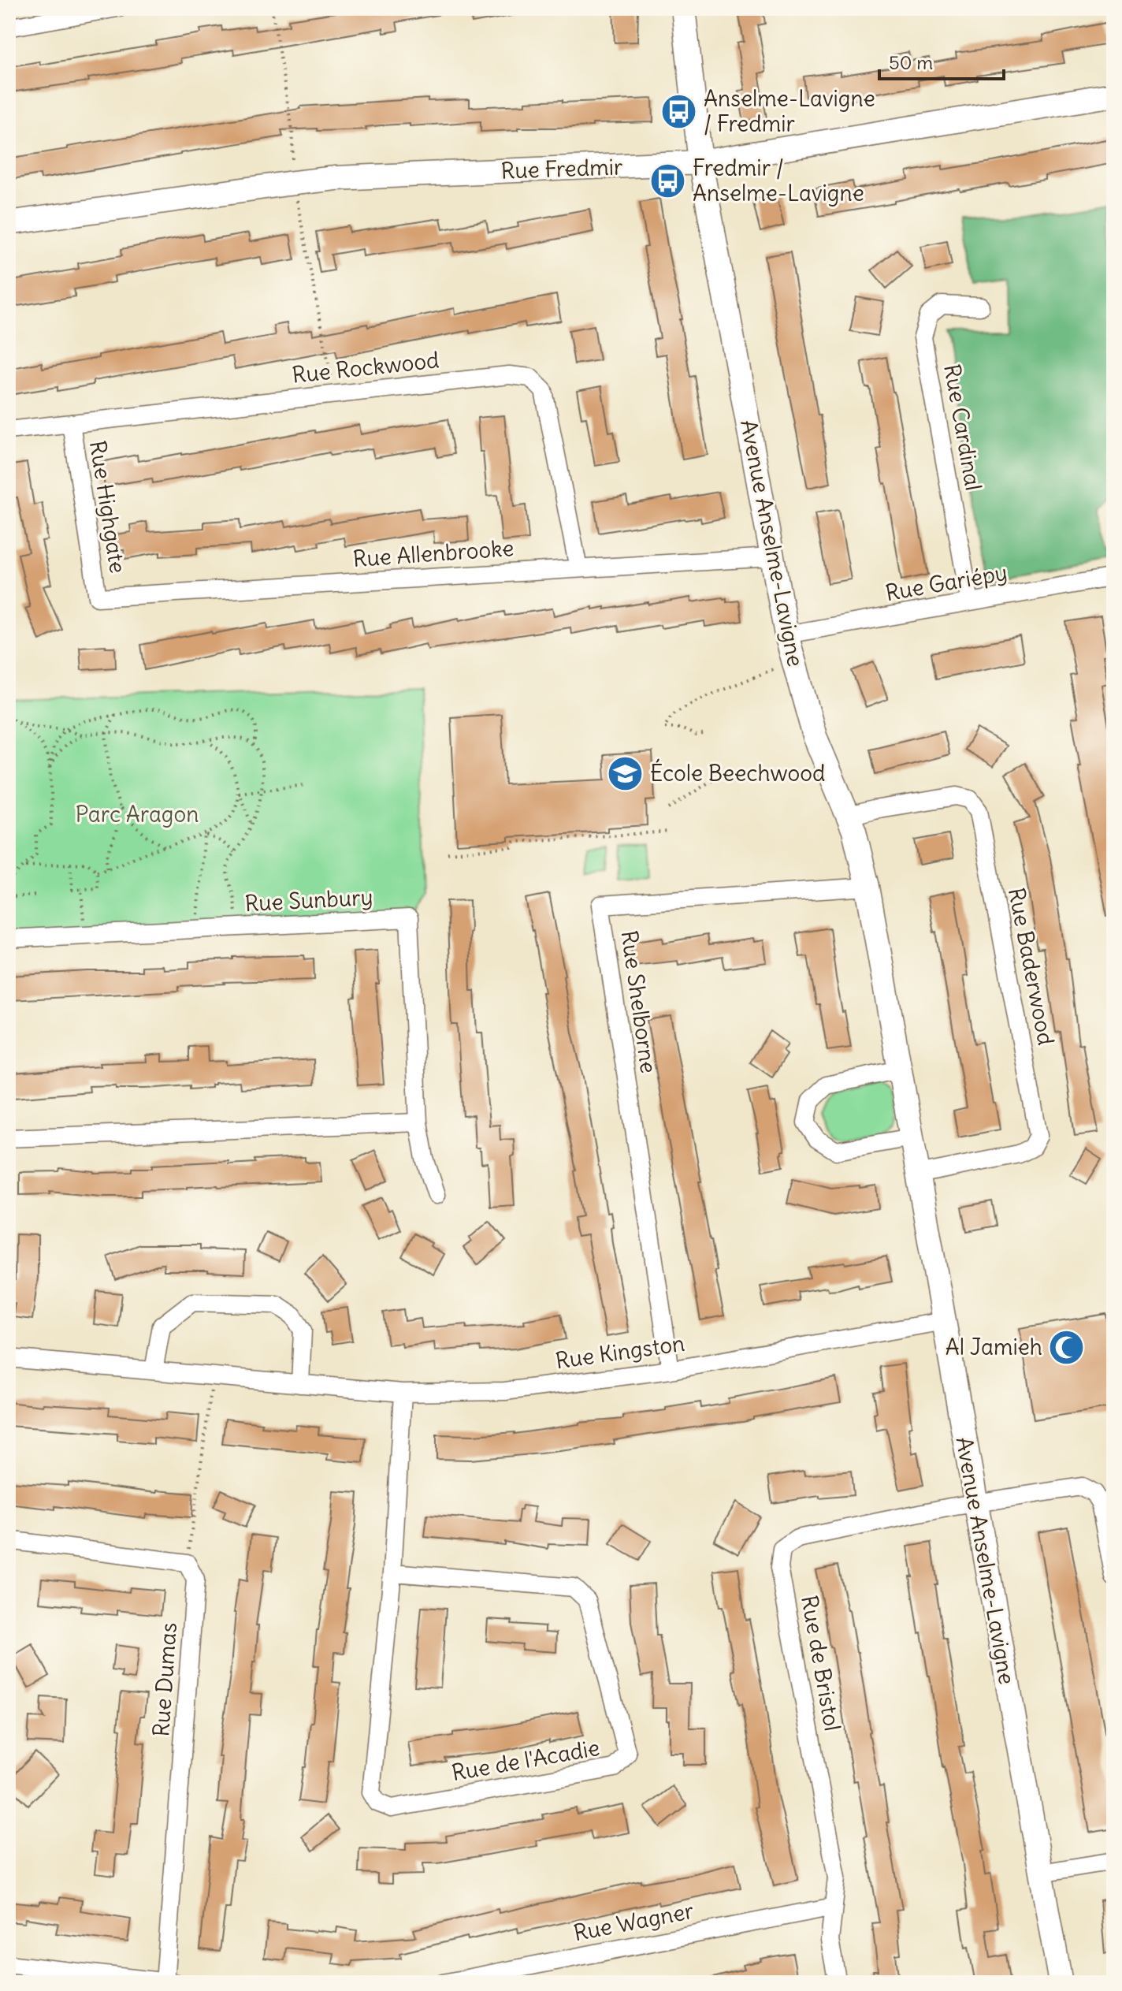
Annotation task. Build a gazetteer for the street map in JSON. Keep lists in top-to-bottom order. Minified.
{"streets":{"street":["Rue Fredmir","Rue Rockwood","Rue Cardinal","Rue Highgate","Avenue Anselme-Lavigne","Rue Allenbrooke","Rue Gariépy","Rue Sunbury","Rue Baderwood","Rue Shelborne","Rue Kingston","Rue de Bristol","Rue Dumas","Rue de l'Acadie","Rue Wagner"]},"crossings":[["Rue Fredmir","Avenue Anselme-Lavigne"],["Rue Rockwood","Rue Highgate"],["Rue Rockwood","Rue Allenbrooke"],["Rue Cardinal","Rue Gariépy"],["Rue Highgate","Rue Allenbrooke"],["Avenue Anselme-Lavigne","Rue Allenbrooke"],["Avenue Anselme-Lavigne","Rue Gariépy"],["Avenue Anselme-Lavigne","Rue Baderwood"],["Avenue Anselme-Lavigne","Rue Shelborne"],["Avenue Anselme-Lavigne","Rue Kingston"],["Avenue Anselme-Lavigne","Rue de Bristol"],["Rue Shelborne","Rue Kingston"],["Rue Kingston","Rue de l'Acadie"],["Rue de Bristol","Rue Wagner"]],"parks":["Parc Aragon"],"places":{"bus stop":["Anselme-Lavigne / Fredmir","Fredmir / Anselme-Lavigne"],"school or university":["École Beechwood"],"mosque":["Al Jamieh"]},"scale_bar":"50 m"}
